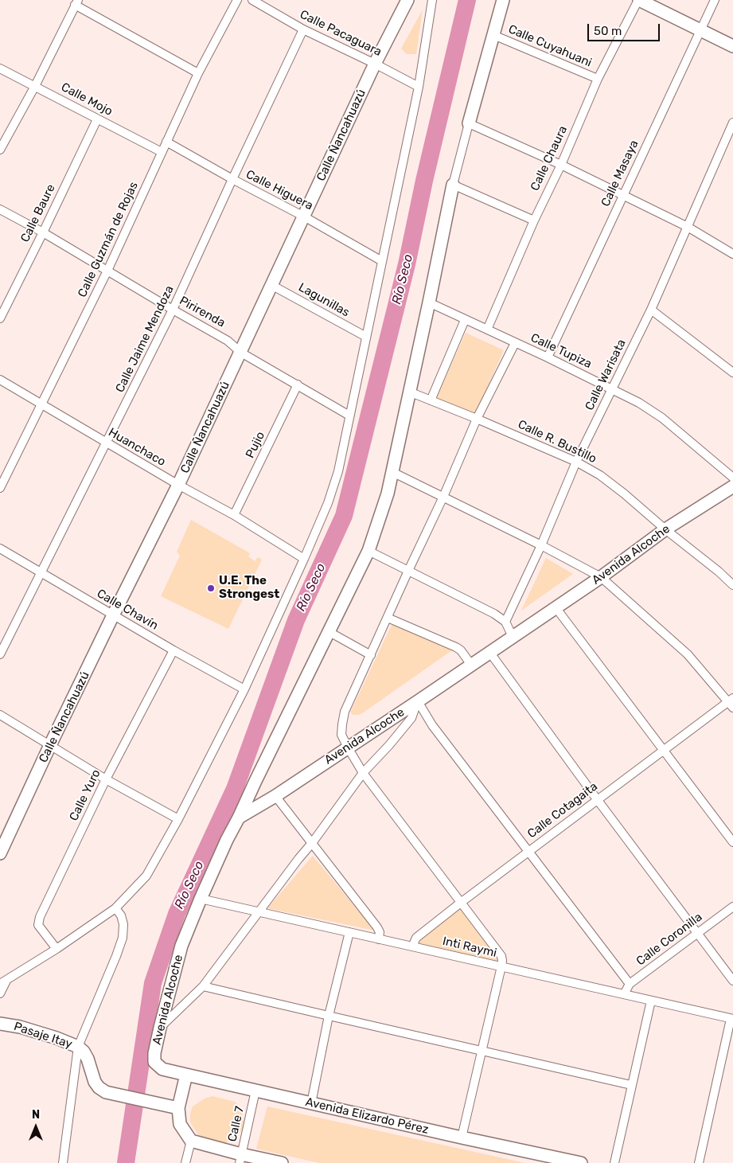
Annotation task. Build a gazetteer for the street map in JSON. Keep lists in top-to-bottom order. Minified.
{"streets":{"street":["Calle Pacaguara","Calle Cuyahuani","Calle Mojo","Calle Ñancahuazú","Calle Chaura","Calle Masaya","Calle Higuera","Calle Baure","Calle Guzmán de Rojas","Lagunillas","Pirirenda","Calle Jaime Mendoza","Calle Tupiza","Calle Warisata","Calle R. Bustillo","Pujio","Huanchaco","Avenida Alcoche","Calle Chavín","Calle Yuro","Calle Cotagaita","Calle Coronilla","Inti Raymi","Pasaje Itay","Avenida Elizardo Pérez","Calle 7"]},"crossings":[["Calle Pacaguara","Calle Ñancahuazú"],["Calle Pacaguara","Calle Jaime Mendoza"],["Calle Cuyahuani","Calle Chaura"],["Calle Mojo","Calle Baure"],["Calle Mojo","Calle Guzmán de Rojas"],["Calle Ñancahuazú","Calle Higuera"],["Calle Ñancahuazú","Lagunillas"],["Calle Ñancahuazú","Pirirenda"],["Calle Ñancahuazú","Huanchaco"],["Calle Ñancahuazú","Calle Chavín"],["Calle Chaura","Calle Tupiza"],["Calle Masaya","Calle Tupiza"],["Calle Higuera","Calle Guzmán de Rojas"],["Calle Higuera","Calle Jaime Mendoza"],["Calle Baure","Pirirenda"],["Calle Guzmán de Rojas","Pirirenda"],["Calle Guzmán de Rojas","Huanchaco"],["Pirirenda","Calle Jaime Mendoza"],["Pirirenda","Pujio"],["Calle Jaime Mendoza","Huanchaco"],["Calle Jaime Mendoza","Calle Chavín"],["Calle Tupiza","Calle Warisata"],["Calle Warisata","Calle R. Bustillo"],["Calle R. Bustillo","Avenida Alcoche"],["Pujio","Huanchaco"],["Avenida Alcoche","Inti Raymi"],["Avenida Alcoche","Avenida Elizardo Pérez"],["Calle Chavín","Calle Yuro"],["Calle Cotagaita","Inti Raymi"],["Calle Coronilla","Inti Raymi"],["Avenida Elizardo Pérez","Calle 7"]],"water":["Río Seco"],"places":["U.E. The Strongest"],"scale_bar":"50 m","north":"top"}
